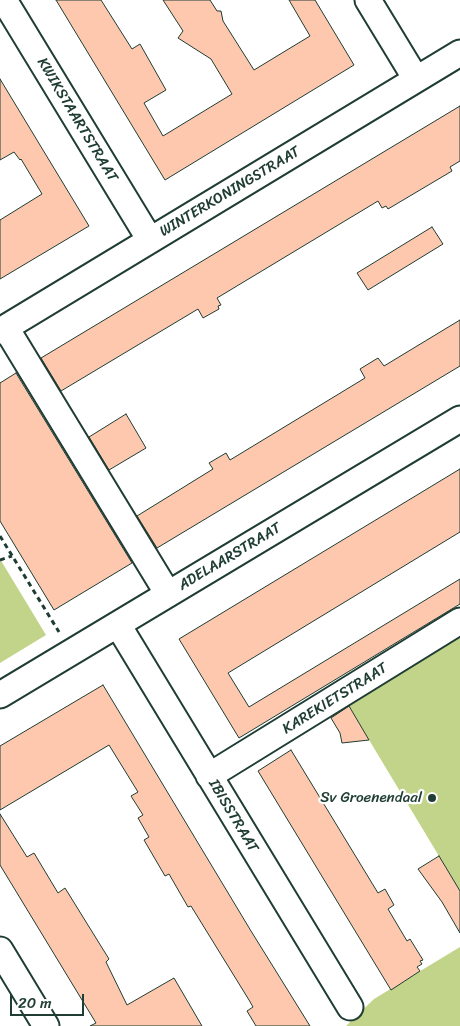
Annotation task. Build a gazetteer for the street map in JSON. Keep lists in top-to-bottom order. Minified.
{"streets":{"street":["KWIKSTAARTSTRAAT","WINTERKONINGSTRAAT","ADELAARSTRAAT","KAREKIETSTRAAT","IBISSTRAAT"]},"crossings":[["KWIKSTAARTSTRAAT","WINTERKONINGSTRAAT"],["ADELAARSTRAAT","IBISSTRAAT"],["KAREKIETSTRAAT","IBISSTRAAT"]],"places":["Sv Groenendaal"],"scale_bar":"20 m"}
